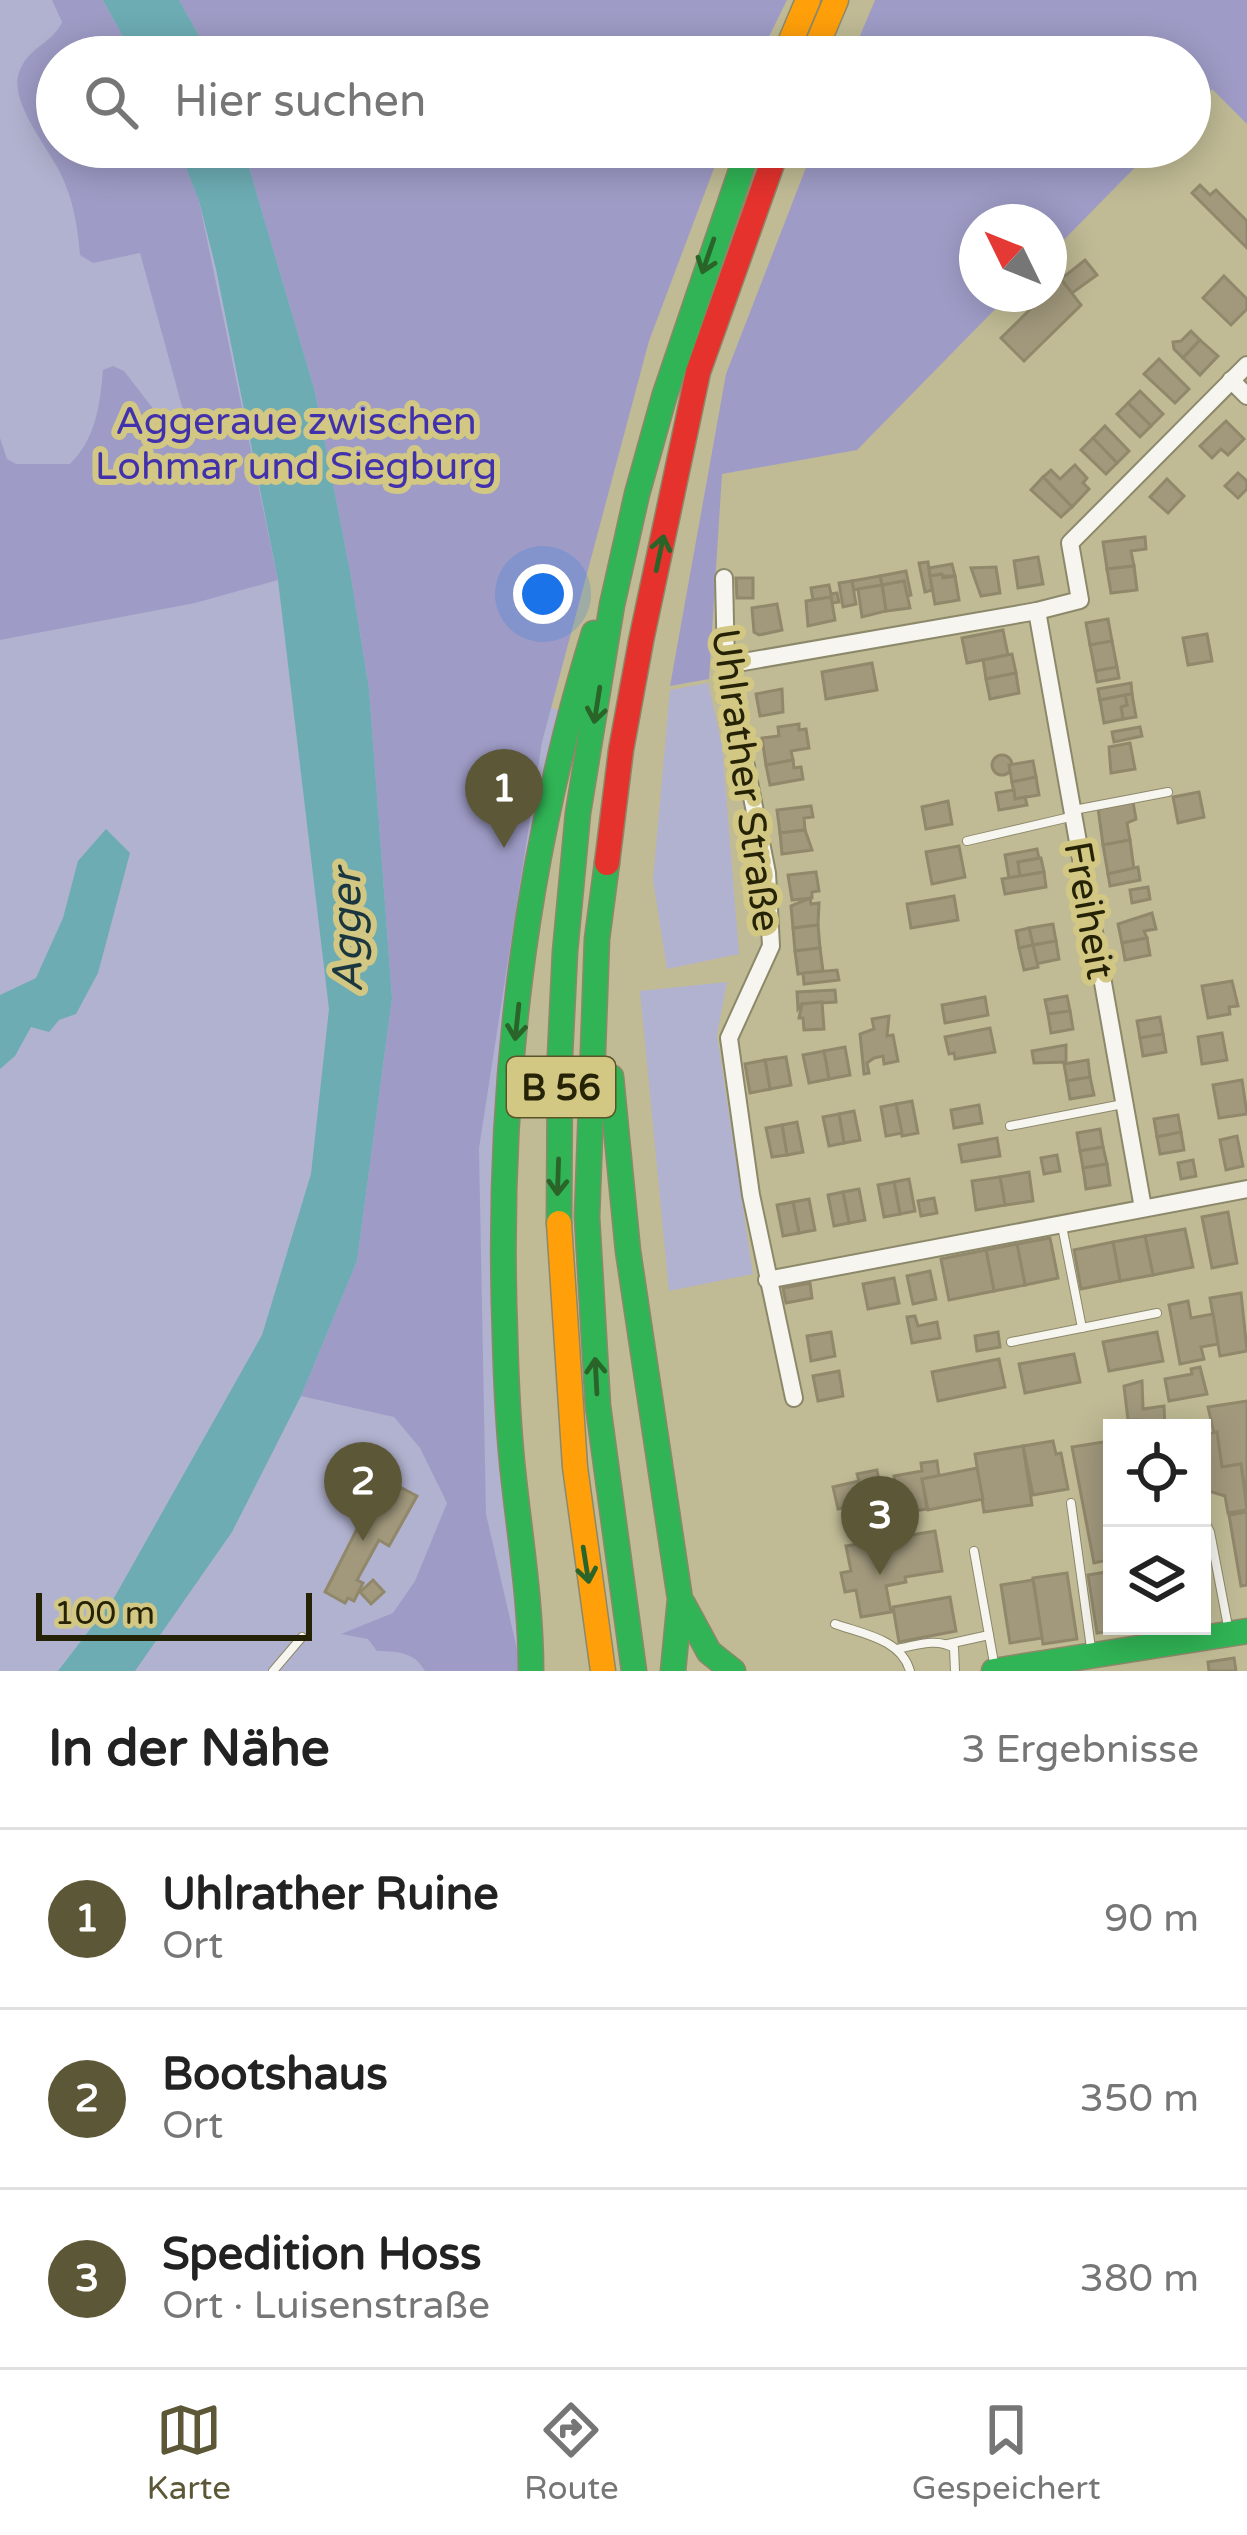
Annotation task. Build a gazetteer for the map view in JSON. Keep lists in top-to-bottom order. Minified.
{"streets":{"main road":["B 56"],"street":["Uhlrather Straße","Freiheit"]},"water":["Agger"],"parks":["Aggeraue zwischen Lohmar und Siegburg"],"scale_bar":"100 m","north":"top left","page":{"search":"Hier suchen","pins":["1","2","3"],"scale":"100 m","heading":["In der Nähe","3 Ergebnisse"],"list":[{"mark":"1","name":"Uhlrather Ruine","note":"Ort","value":"90 m"},{"mark":"2","name":"Bootshaus","note":"Ort","value":"350 m"},{"mark":"3","name":"Spedition Hoss","note":"Ort · Luisenstraße","value":"380 m"}],"nav":["Karte","Route","Gespeichert"]}}
